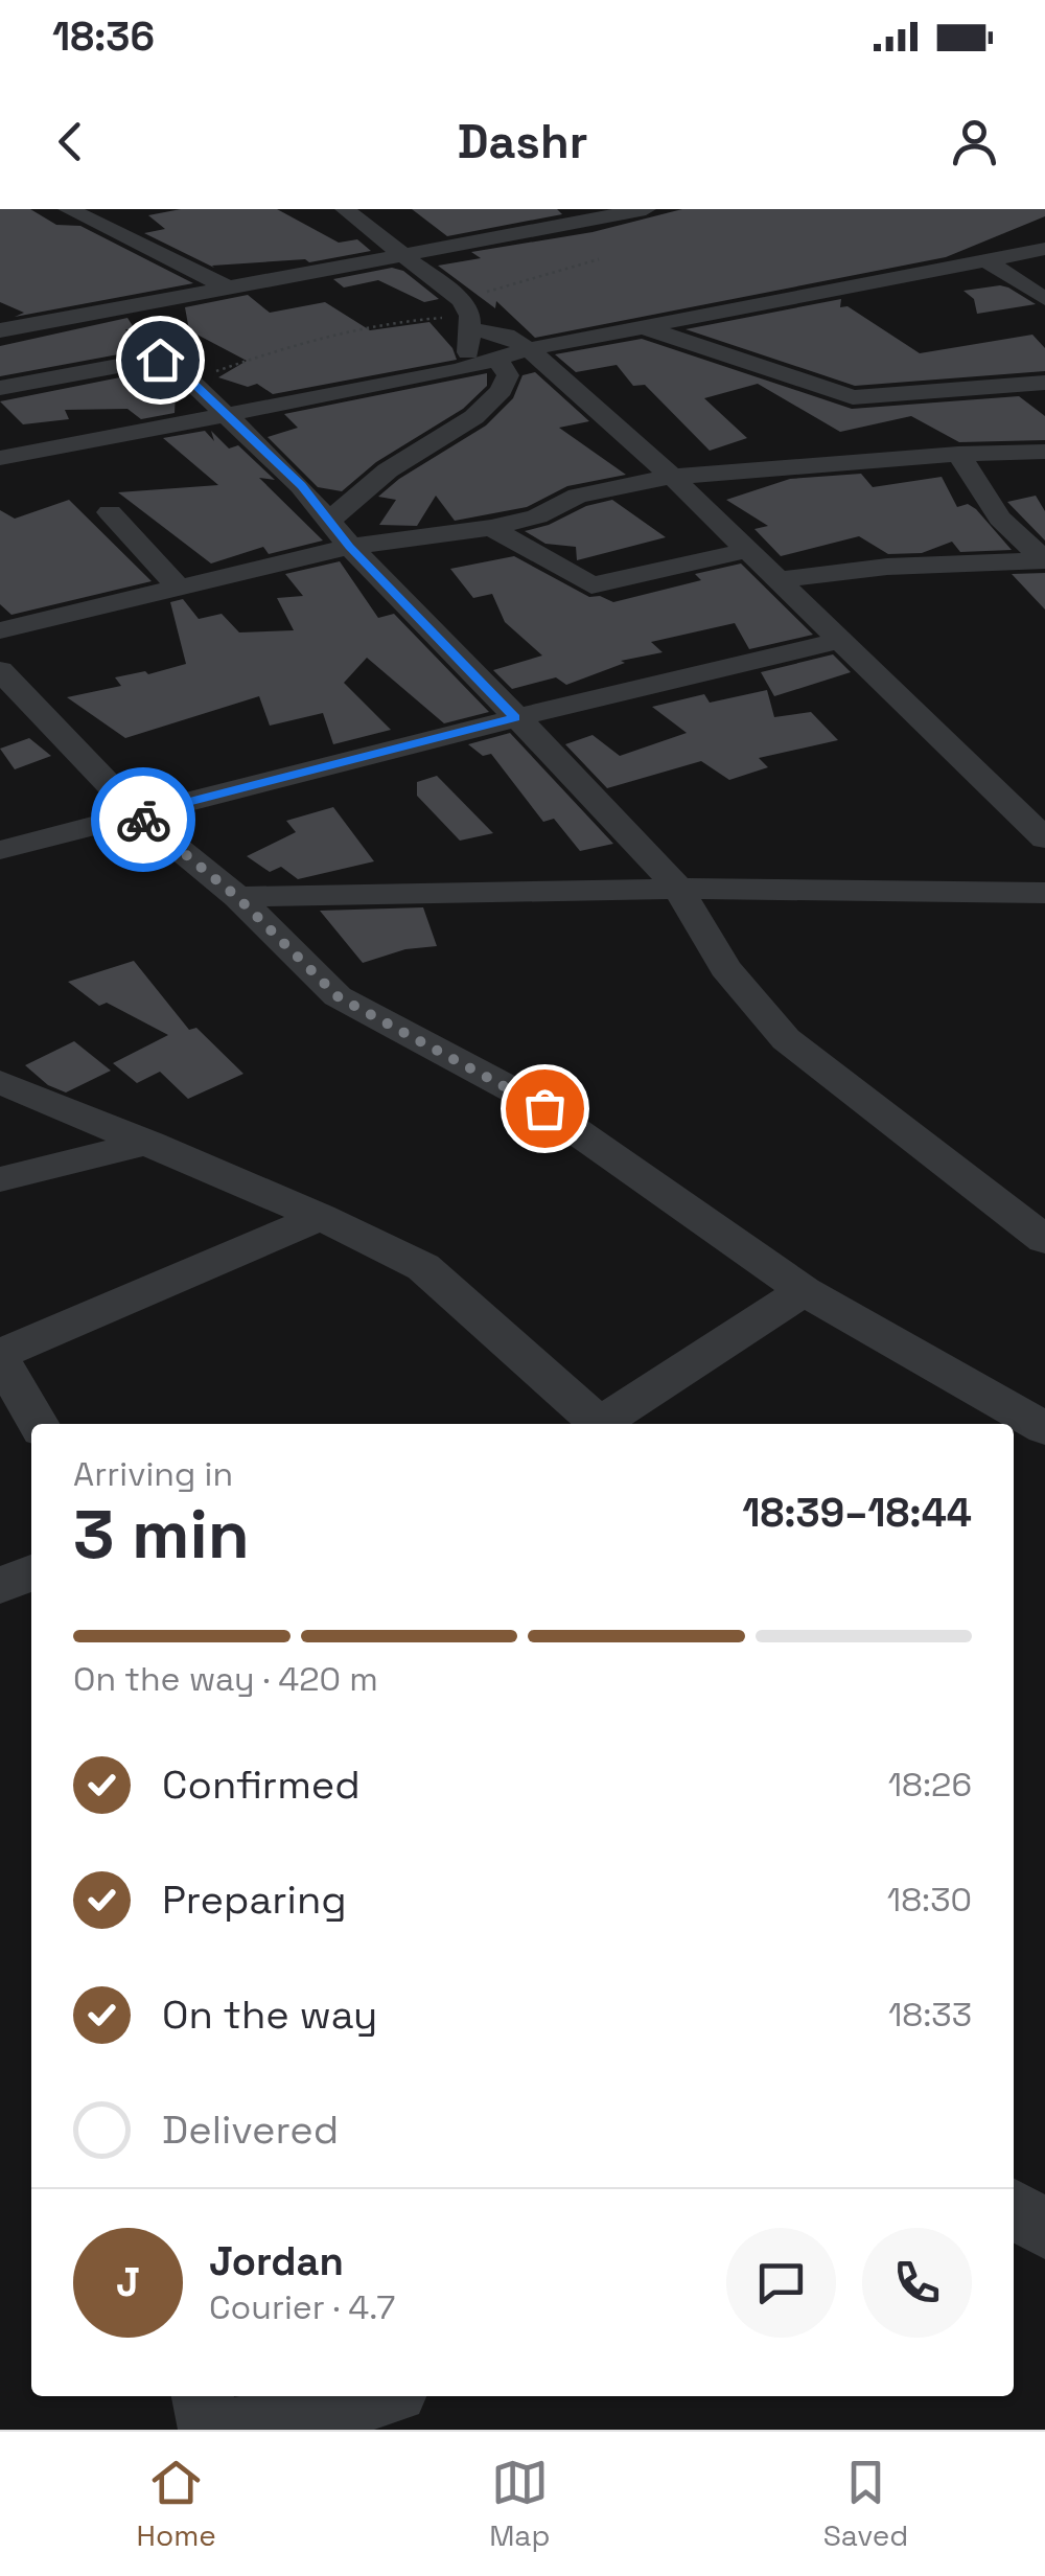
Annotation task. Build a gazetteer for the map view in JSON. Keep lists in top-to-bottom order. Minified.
{"page":{"status":"18:36","header":"Dashr","heading":["3 min","Arriving in","18:39–18:44"],"panel":["Jordan","Courier · 4.7"],"bar":"On the way · 420 m","list":[["Confirmed","18:26"],["Preparing","18:30"],["On the way","18:33"],"Delivered"],"round":"J","tabs":["Home","Map","Saved"]}}
